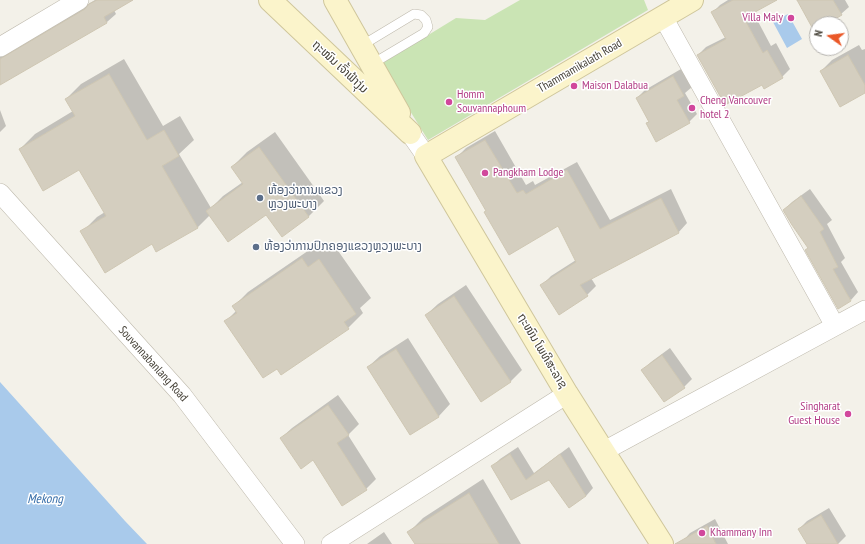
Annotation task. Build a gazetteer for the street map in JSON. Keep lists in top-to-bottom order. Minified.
{"streets":{"main road":["Thammamikalath Road","ຖະໜົນ ເຈົ້າຟ້າງຸ່ມ","ຖະໜົນ ໂພທິສະລາຊ"],"street":["Souvannabanlang Road"]},"crossings":[["Thammamikalath Road","ຖະໜົນ ເຈົ້າຟ້າງຸ່ມ"],["Thammamikalath Road","ຖະໜົນ ໂພທິສະລາຊ"],["ຖະໜົນ ເຈົ້າຟ້າງຸ່ມ","ຖະໜົນ ໂພທິສະລາຊ"]],"water":["Mekong"],"places":["Villa Maly","Maison Dalabua","Homm Souvannaphoum","Cheng Vancouver hotel 2","Pangkham Lodge","ຫ້ອງວ່າການແຂວງ ຫຼວງພະບາງ","ຫ້ອງວ່າການປົກຄອງແຂວງຫຼວງພະບາງ","Singharat Guest House","Khammany Inn"],"north":"left"}
